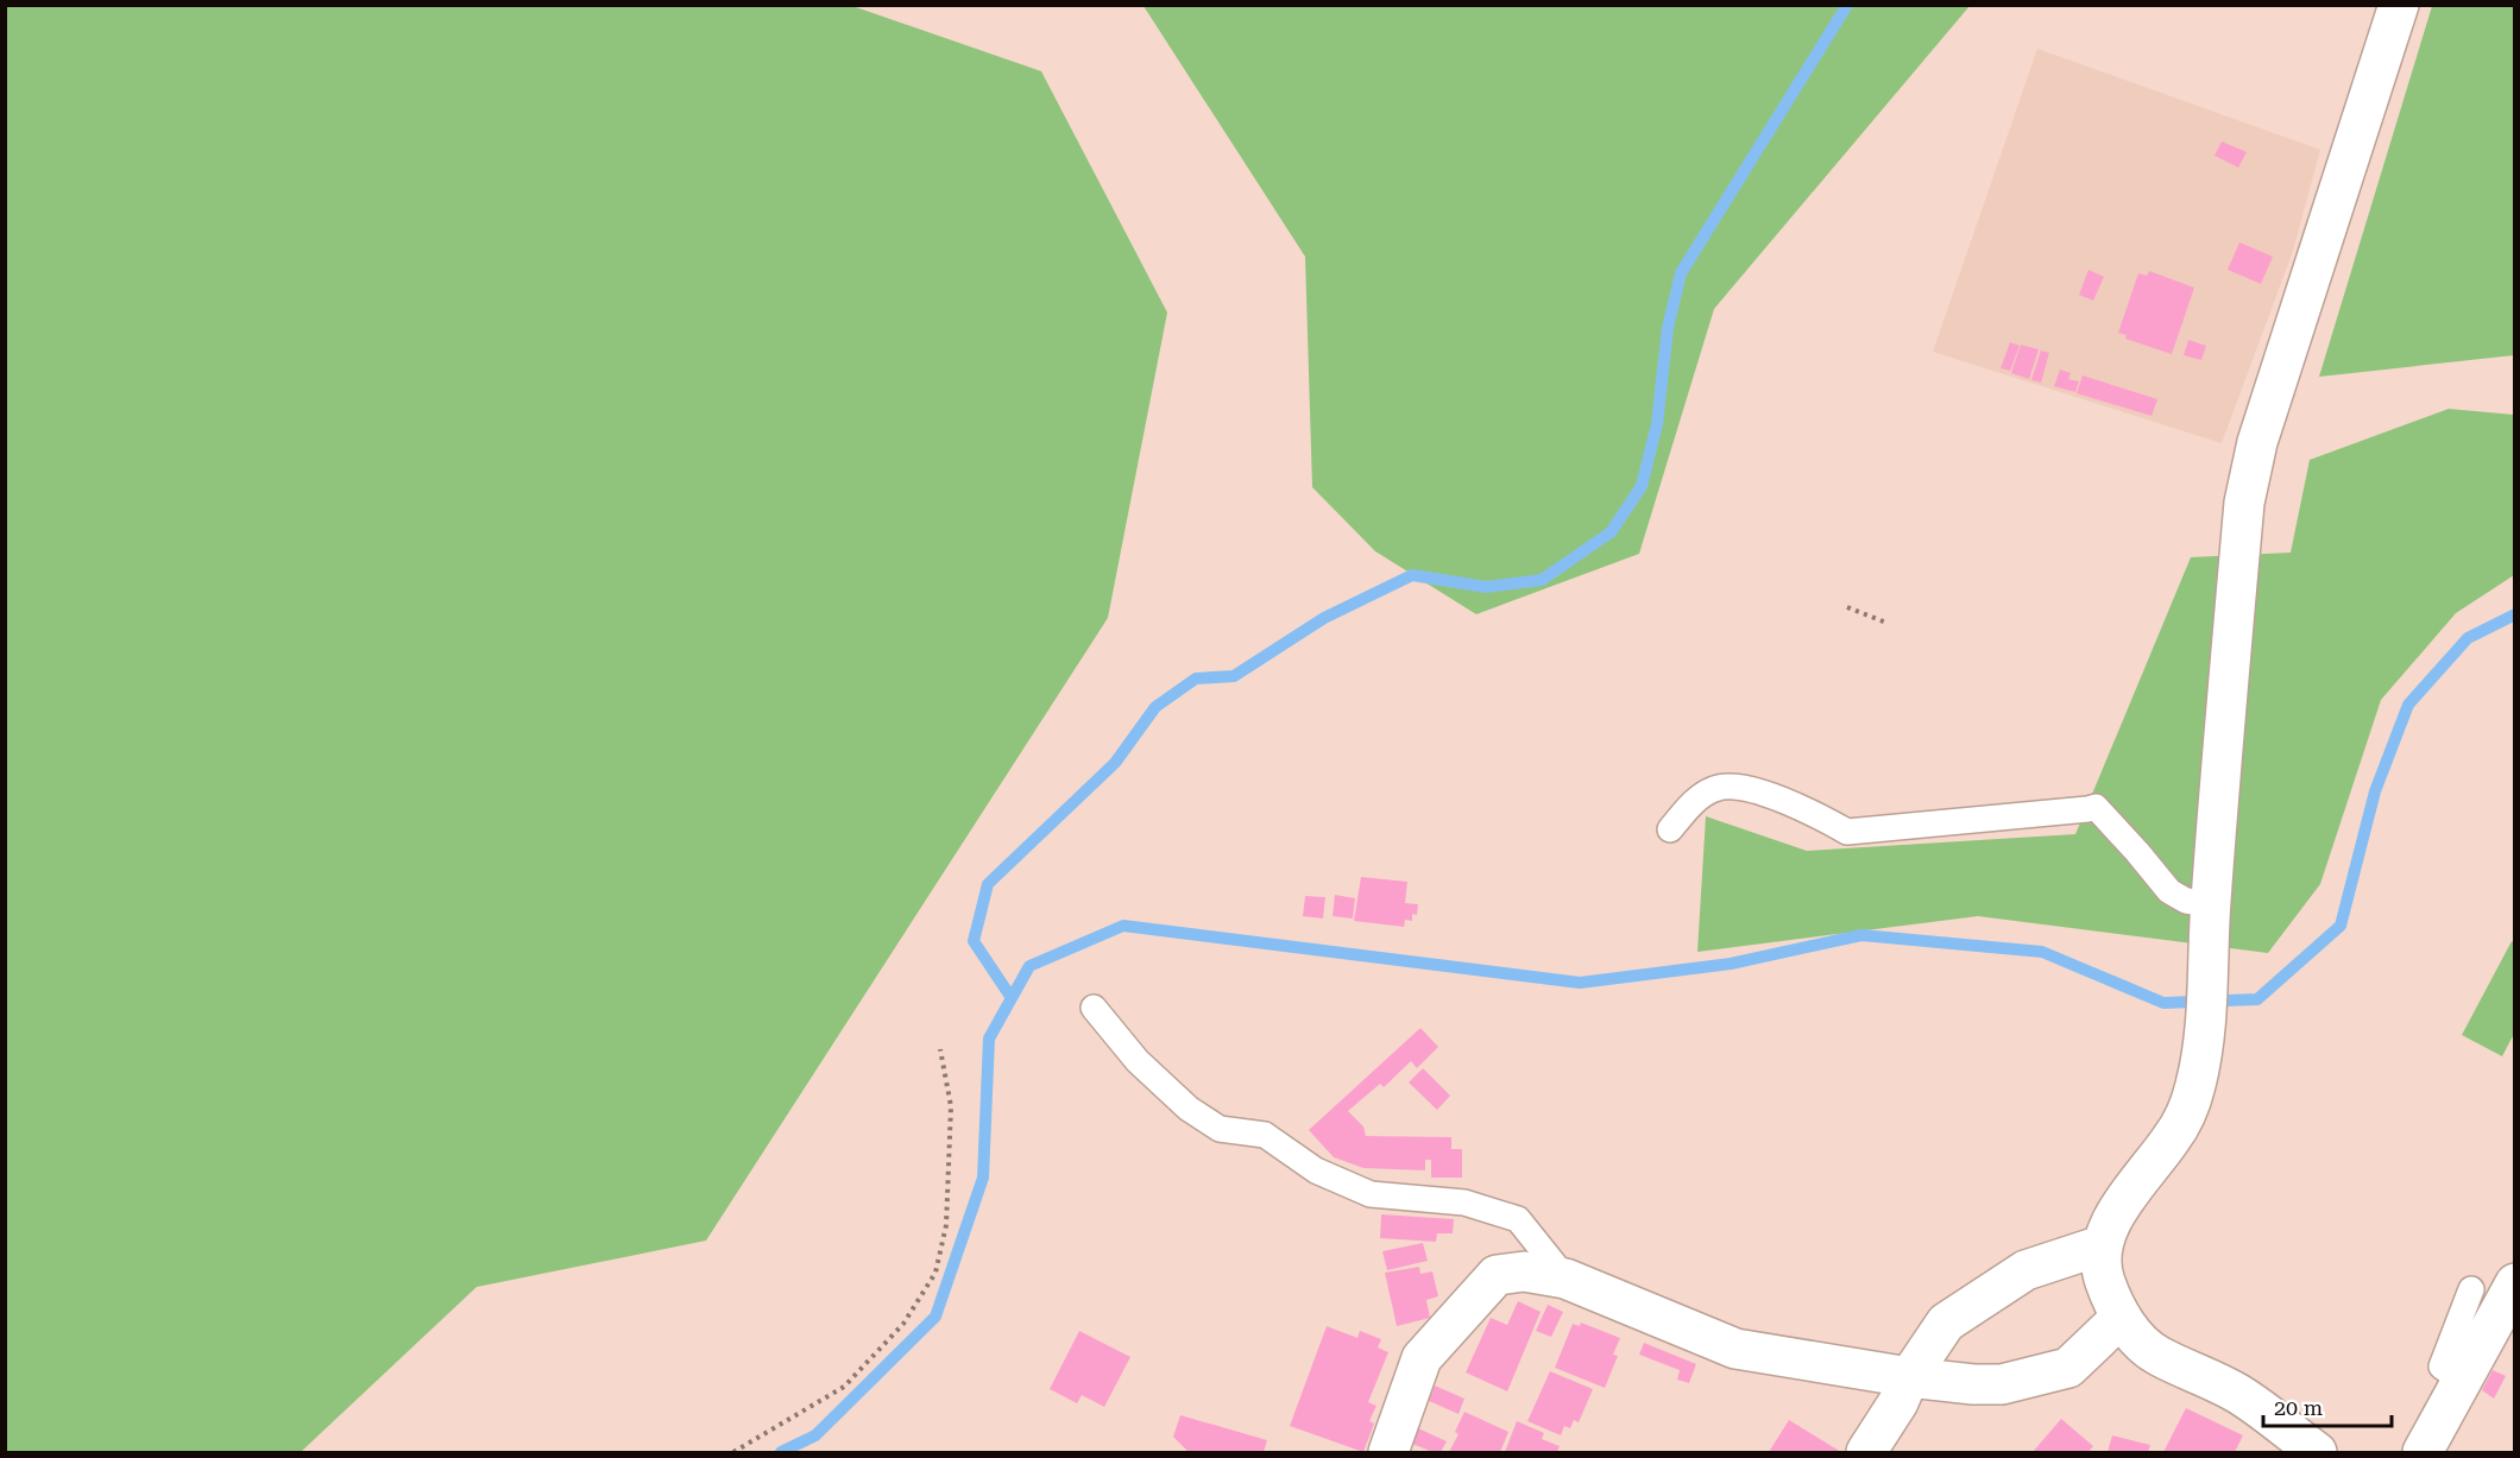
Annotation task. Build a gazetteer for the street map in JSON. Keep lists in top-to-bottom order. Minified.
{"scale_bar":"20 m"}
